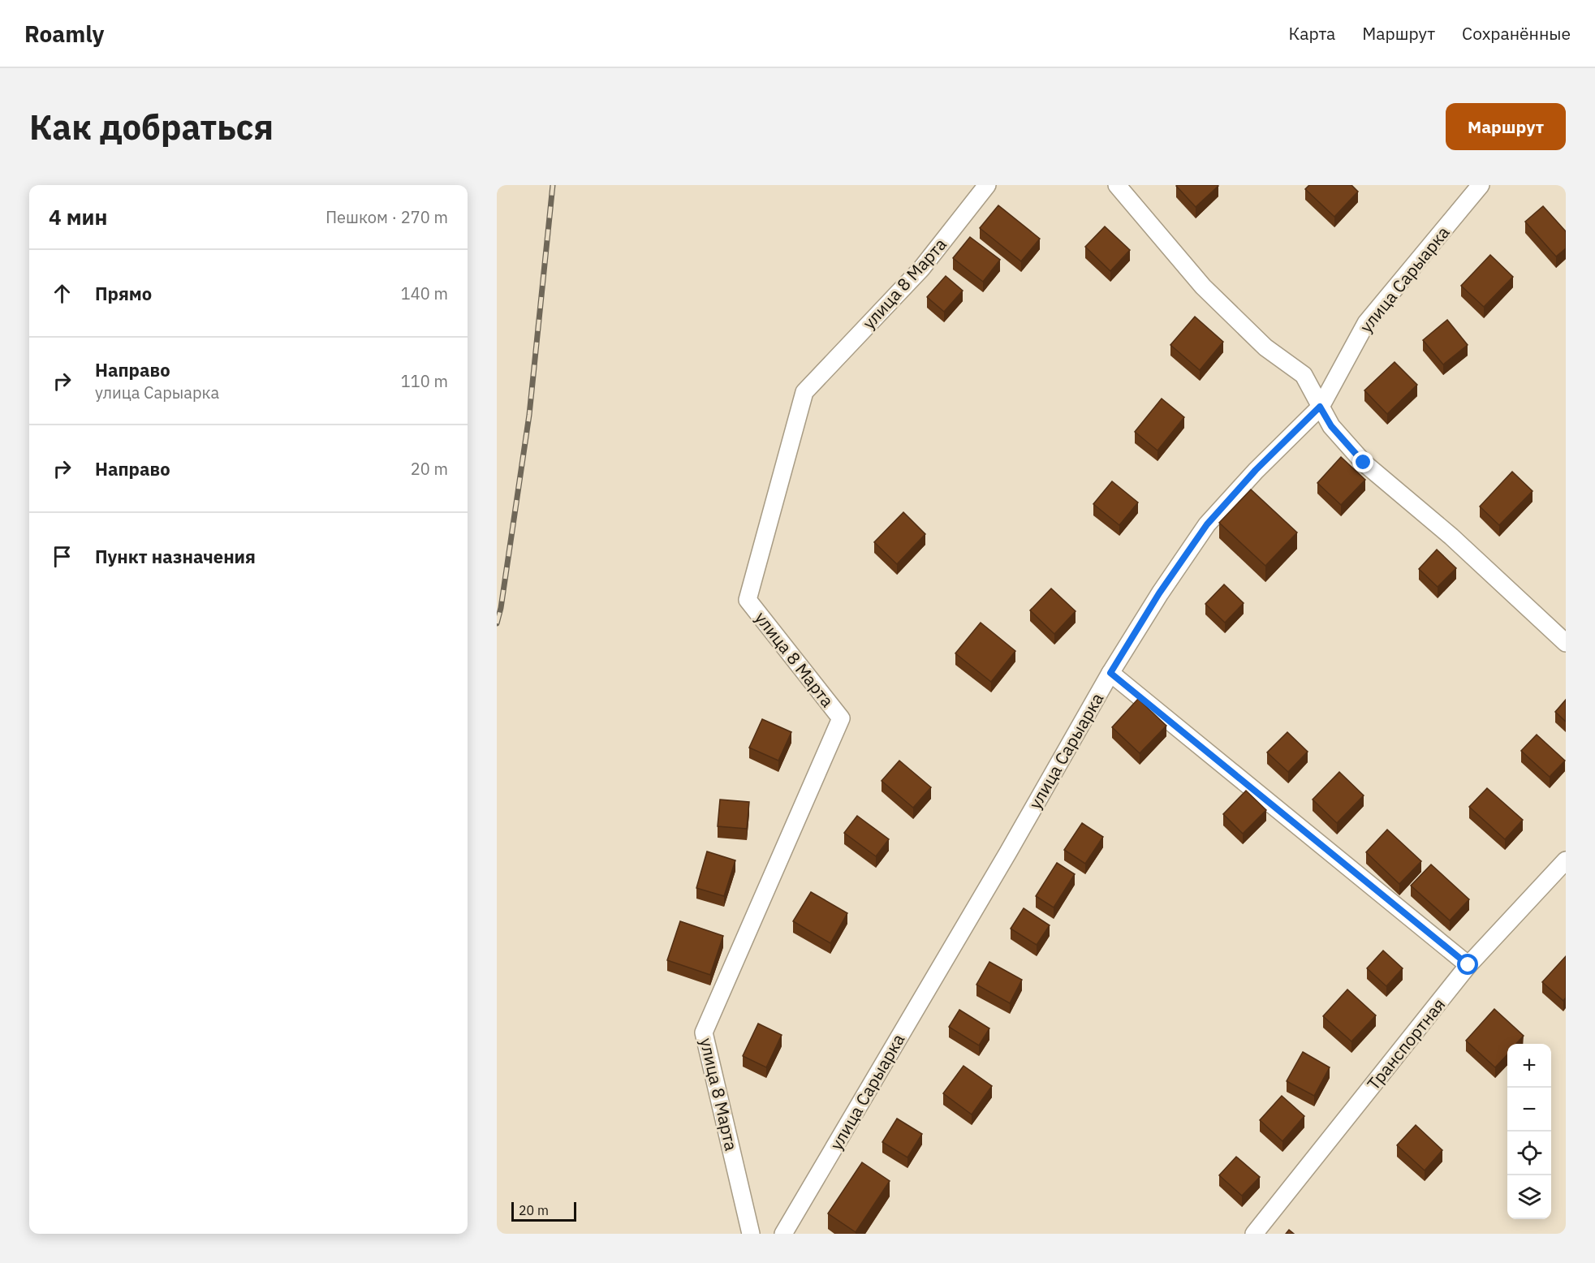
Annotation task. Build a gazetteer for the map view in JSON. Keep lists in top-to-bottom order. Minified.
{"streets":{"street":["улица Сарыарка","улица 8 Марта","Транспортная"]},"scale_bar":"20 m","page":{"header":"Roamly","nav":["Карта","Маршрут","Сохранённые"],"buttons":"Маршрут","title":"Как добраться","heading":["4 мин","Пешком · 270 m"],"list":[["Прямо","140 m"],["Направо","улица Сарыарка","110 m"],["Направо","20 m"],"Пункт назначения"],"map_buttons":["+","−"],"scale":"20 m"}}
